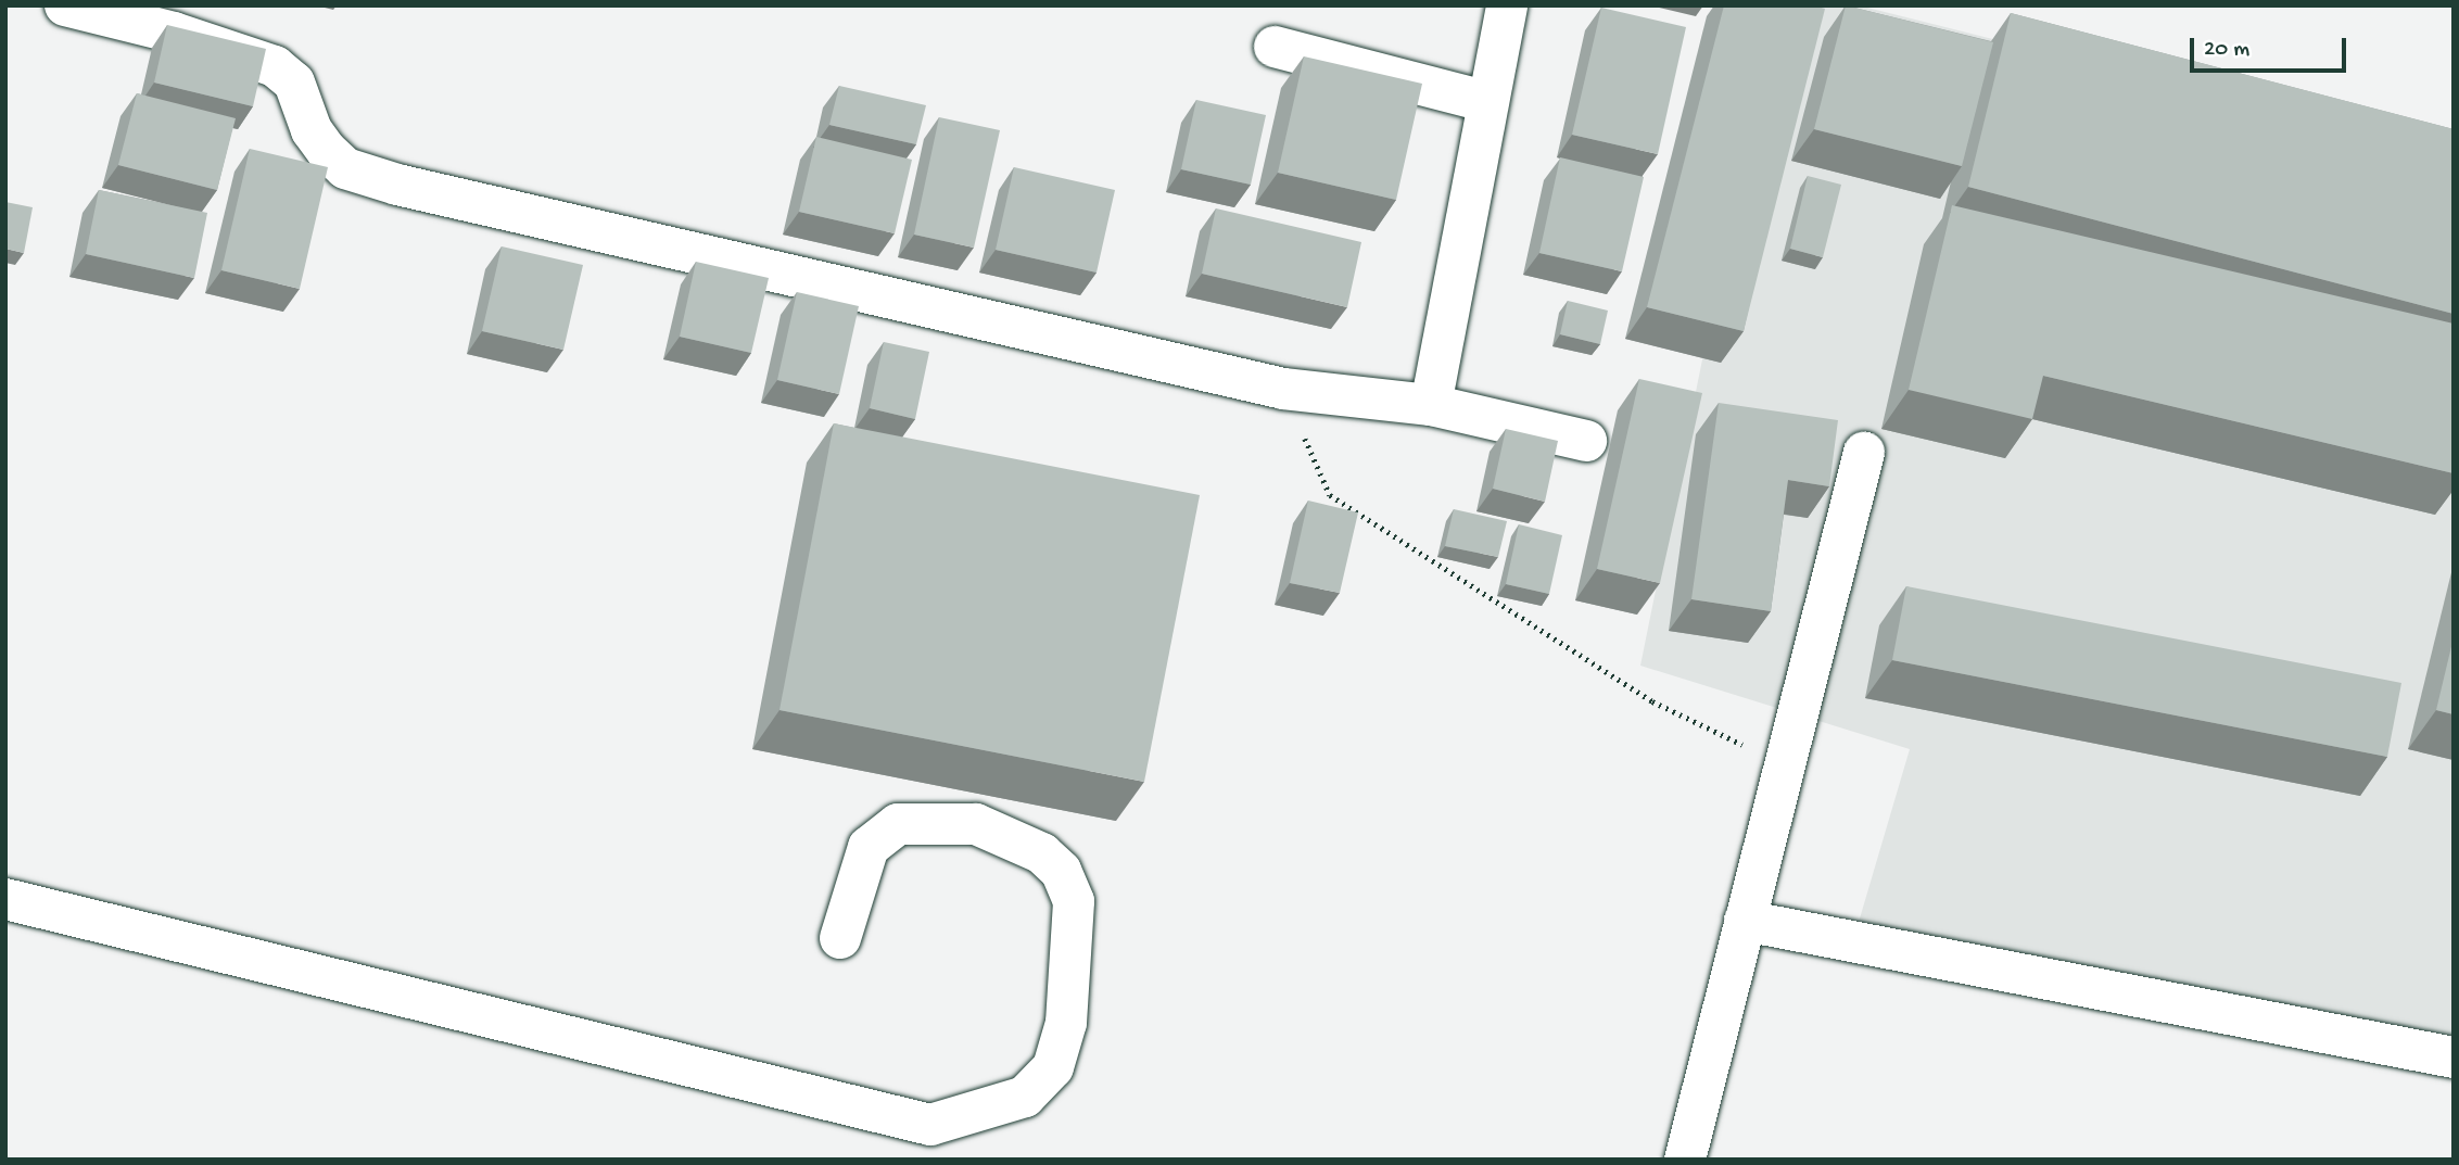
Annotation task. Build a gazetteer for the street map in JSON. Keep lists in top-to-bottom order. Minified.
{"scale_bar":"20 m"}
